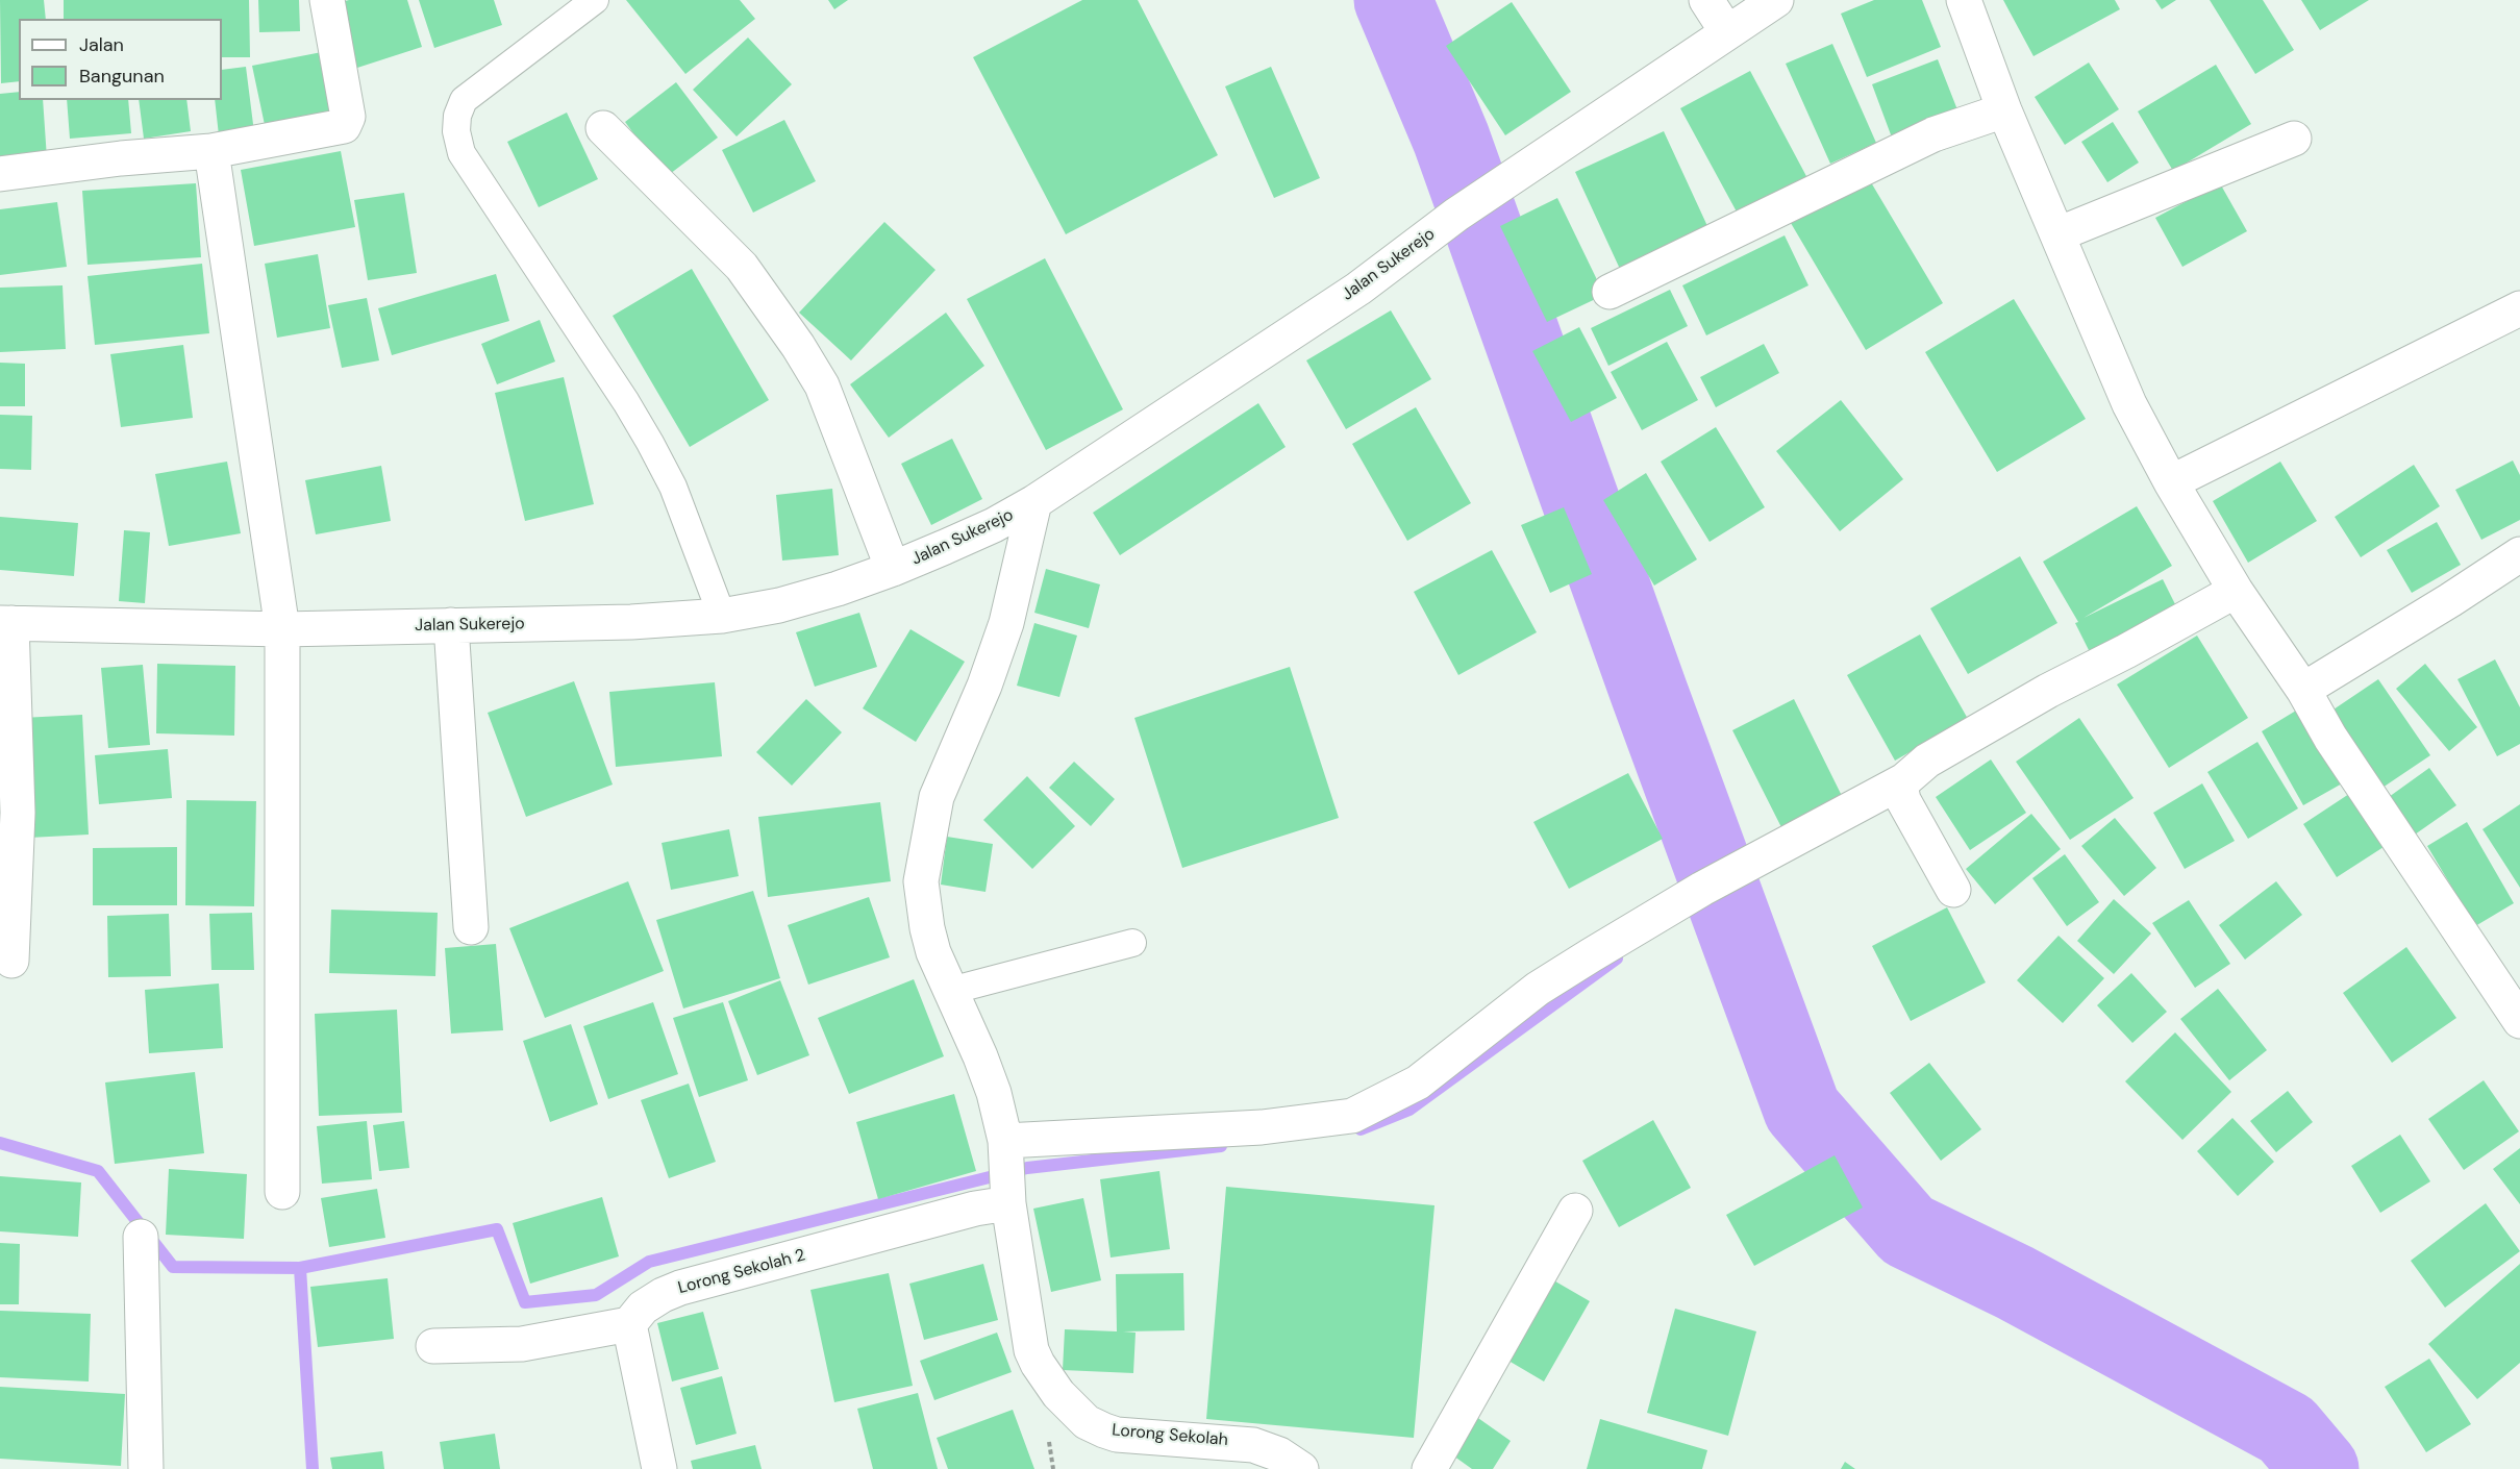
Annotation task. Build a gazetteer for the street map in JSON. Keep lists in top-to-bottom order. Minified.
{"streets":{"street":["Jalan Sukerejo","Lorong Sekolah 2","Lorong Sekolah"]},"crossings":[["Jalan Sukerejo","Lorong Sekolah"],["Lorong Sekolah 2","Lorong Sekolah"]],"legend":["Jalan","Bangunan"]}
